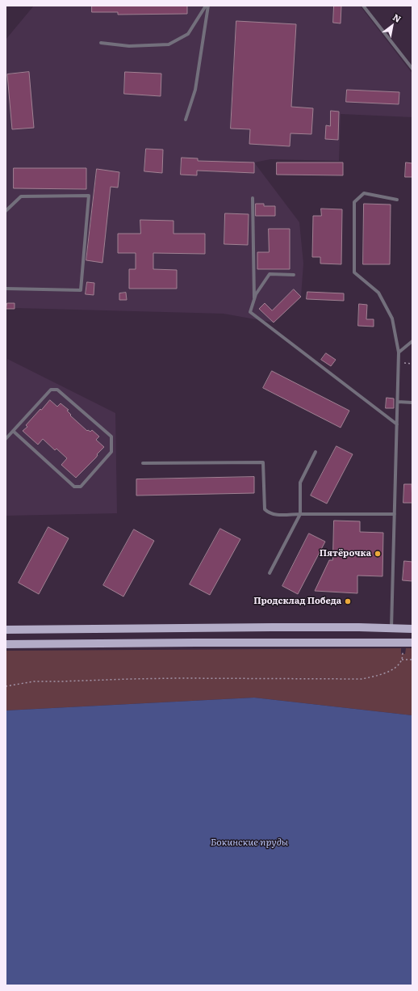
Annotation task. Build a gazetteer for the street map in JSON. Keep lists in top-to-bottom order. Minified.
{"water":["Бокинские пруды"],"places":["Пятёрочка","Продсклад Победа"],"north":"top right"}
